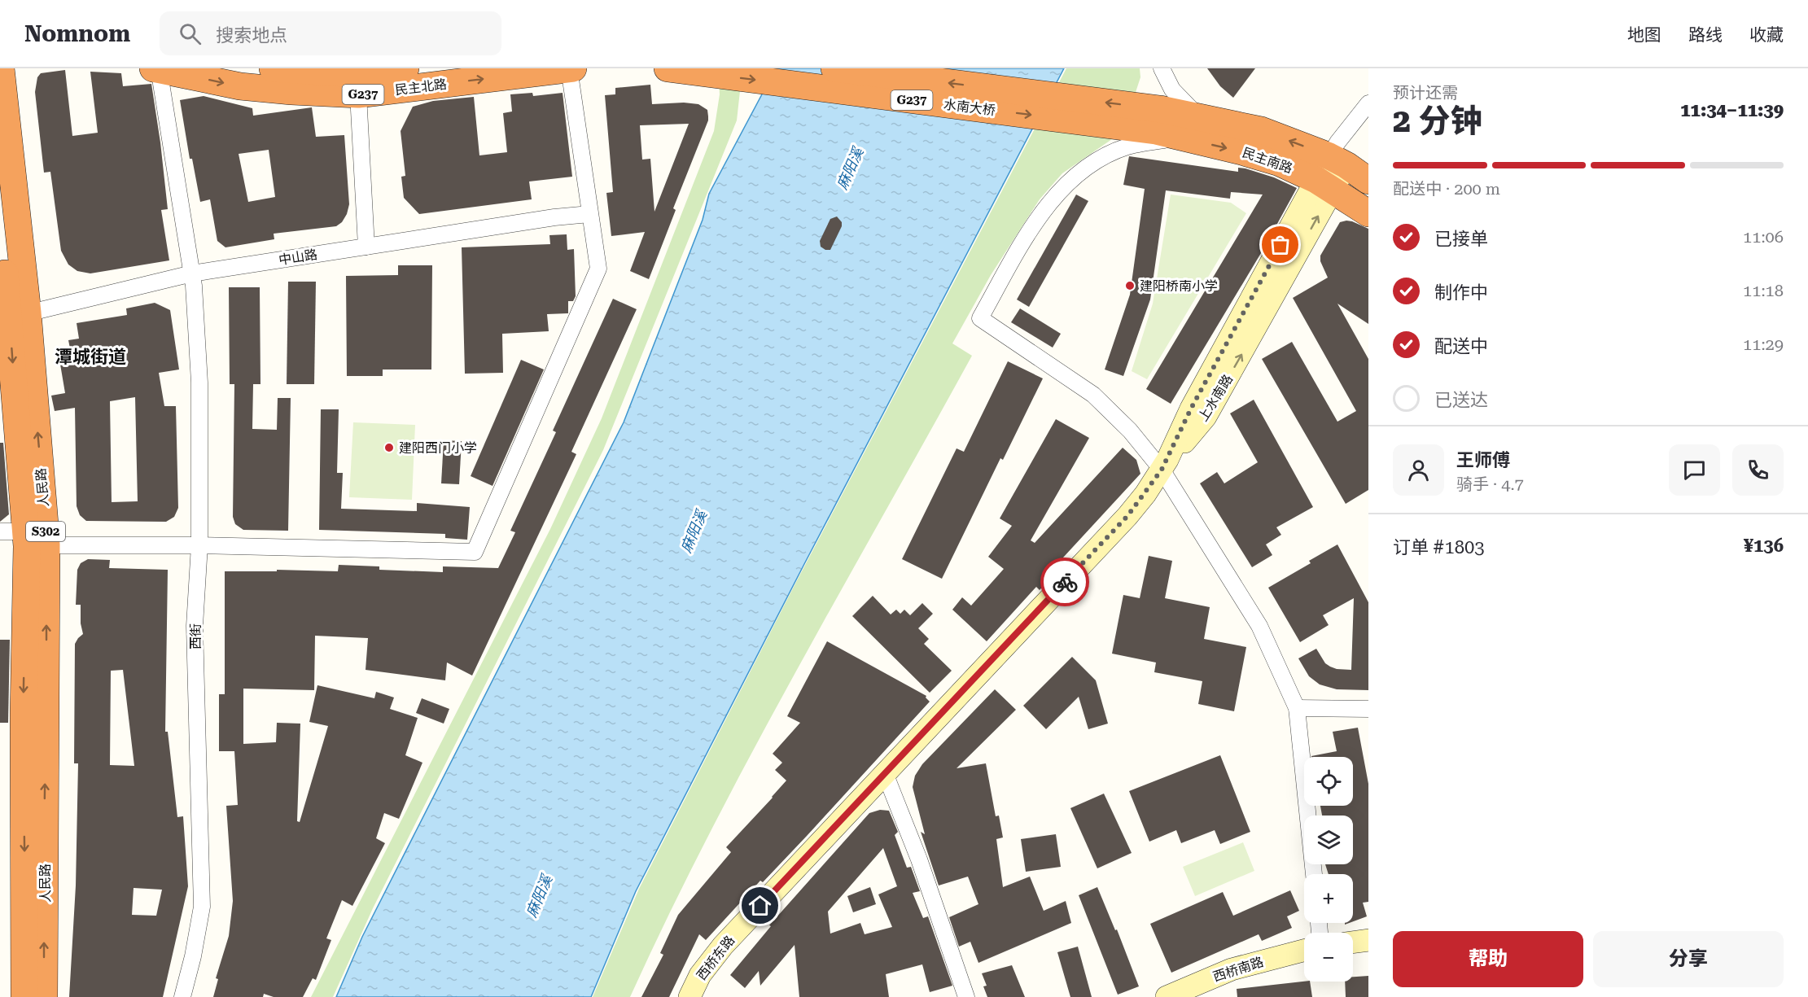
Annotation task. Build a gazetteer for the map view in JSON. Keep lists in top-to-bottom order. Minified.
{"streets":{"highway":["民主北路","G237","水南大桥","民主南路","人民路","S302"],"main road":["上水南路","西桥东路","西桥南路"],"street":["中山路","西街"]},"crossings":[["民主北路","西街"],["水南大桥","民主南路"],["民主南路","上水南路"],["中山路","人民路"],["中山路","西街"],["上水南路","西桥东路"]],"districts":["潭城街道"],"water":["麻阳溪"],"places":["建阳桥南小学","建阳西门小学"],"page":{"header":"Nomnom","search":"搜索地点","nav":["地图","路线","收藏"],"heading":["2 分钟","预计还需","11:34–11:39"],"panel":["王师傅","骑手 · 4.7","订单 #1803","¥136"],"bar":"配送中 · 200 m","list":[["已接单","11:06"],["制作中","11:18"],["配送中","11:29"],"已送达"],"map_buttons":["+","−"],"buttons":["帮助","分享"]}}
